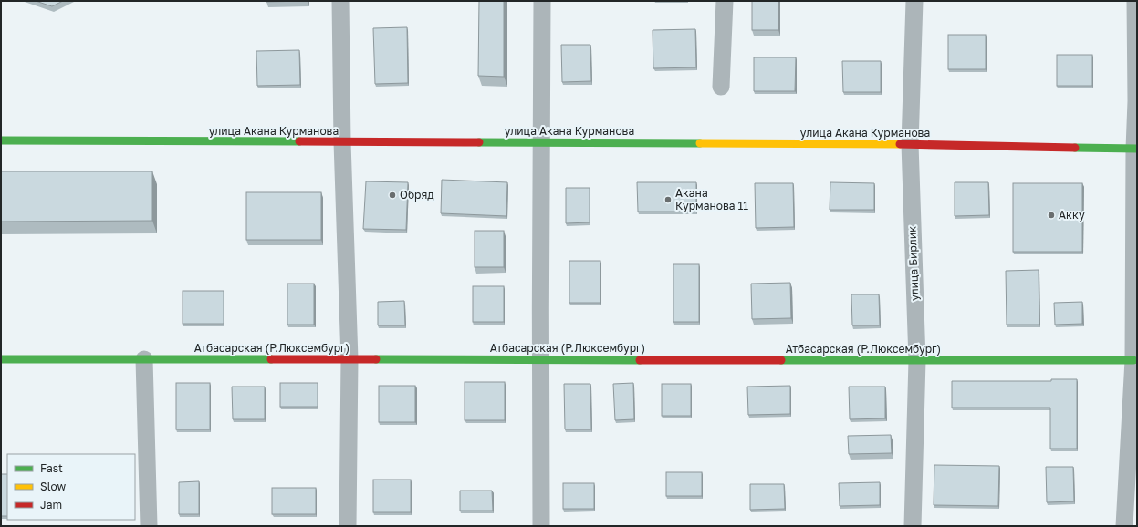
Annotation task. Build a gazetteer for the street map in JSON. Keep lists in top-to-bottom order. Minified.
{"streets":{"street":["улица Акана Курманова","улица Бирлик","Атбасарская (Р.Люксембург)"]},"crossings":[["улица Акана Курманова","улица Бирлик"],["улица Бирлик","Атбасарская (Р.Люксембург)"]],"places":["Обряд","Акана Курманова 11","Акку"],"legend":["Fast","Slow","Jam"]}
